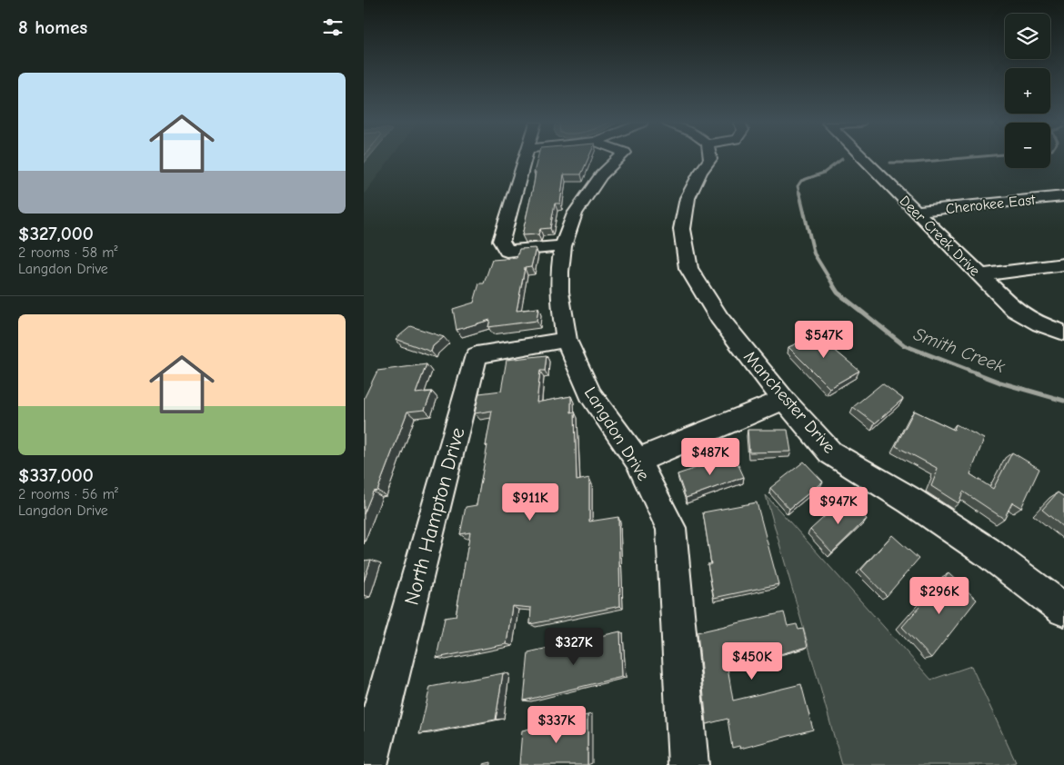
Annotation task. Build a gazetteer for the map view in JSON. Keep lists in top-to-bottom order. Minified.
{"streets":{"street":["Cherokee East","Deer Creek Drive","Manchester Drive","Langdon Drive","North Hampton Drive"]},"crossings":[["Cherokee East","Deer Creek Drive"],["Langdon Drive","North Hampton Drive"]],"water":["Smith Creek"],"page":{"heading":"8 homes","map_buttons":["+","−"],"list":[{"name":"$327,000","note":"2 rooms · 58 m² · Langdon Drive"},{"name":"$337,000","note":"2 rooms · 56 m² · Langdon Drive"}],"price":["$547K","$487K","$911K","$947K","$296K","$327K","$450K","$337K"]}}
